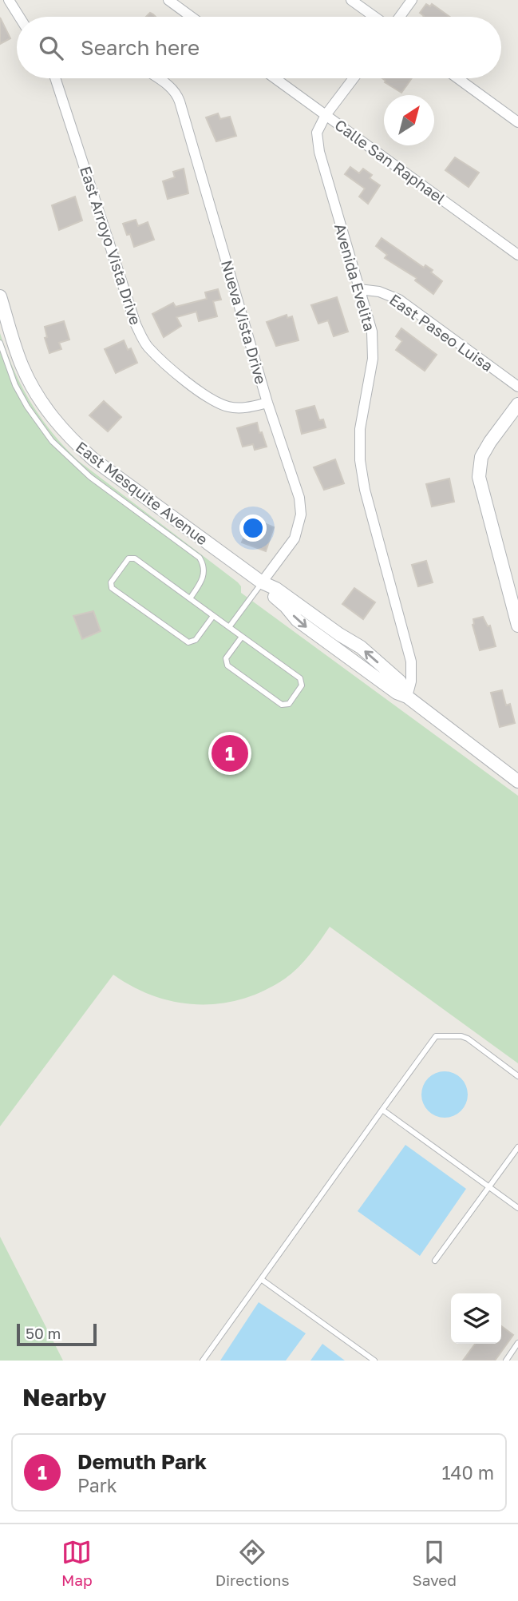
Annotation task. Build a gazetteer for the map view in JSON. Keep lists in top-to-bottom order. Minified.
{"streets":{"street":["Calle San Raphael","East Arroyo Vista Drive","Avenida Evelita","Nueva Vista Drive","East Paseo Luisa","East Mesquite Avenue"]},"crossings":[["Calle San Raphael","Avenida Evelita"],["East Arroyo Vista Drive","Nueva Vista Drive"],["Avenida Evelita","East Paseo Luisa"],["Avenida Evelita","East Mesquite Avenue"],["Nueva Vista Drive","East Mesquite Avenue"]],"scale_bar":"50 m","north":"top right","page":{"search":"Search here","pins":"1","scale":"50 m","heading":"Nearby","list":[{"mark":"1","name":"Demuth Park","note":"Park","value":"140 m"}],"nav":["Map","Directions","Saved"]}}
